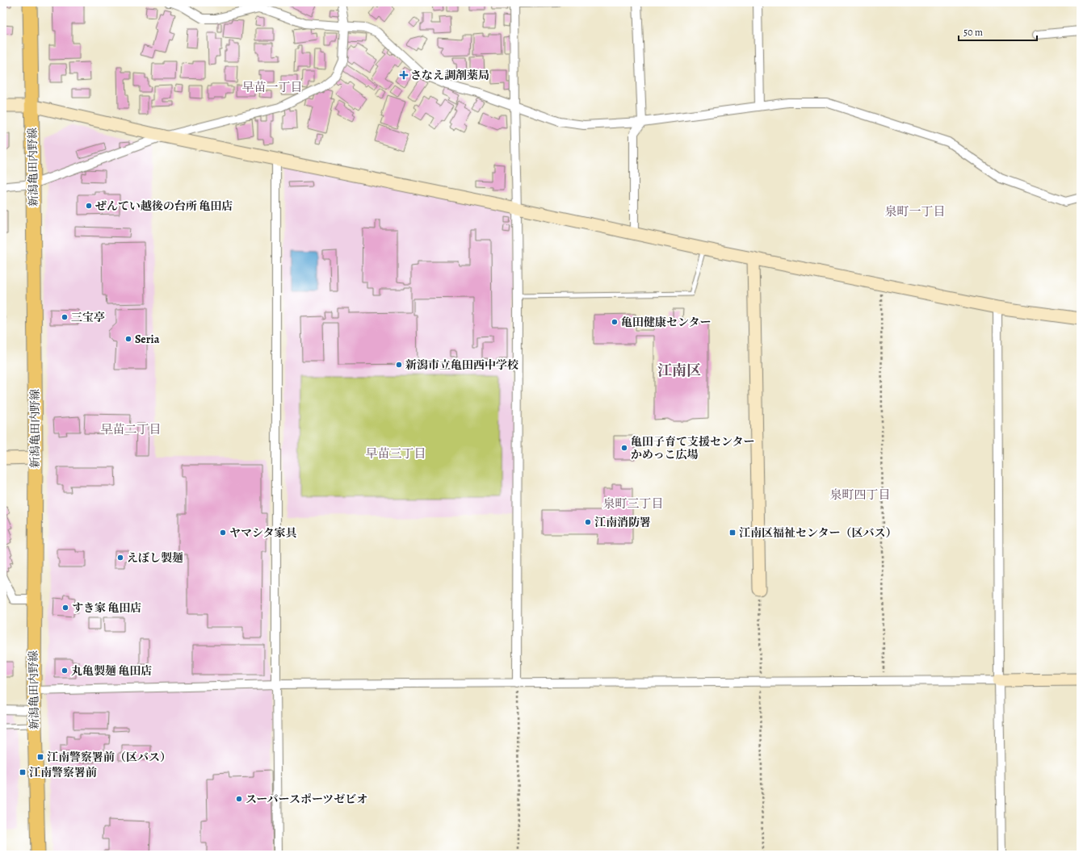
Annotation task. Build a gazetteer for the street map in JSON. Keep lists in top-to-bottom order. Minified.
{"streets":{"main road":["新潟亀田内野線"]},"districts":["早苗一丁目","泉町一丁目","江南区","早苗二丁目","早苗三丁目","泉町四丁目","泉町三丁目"],"places":{"health":["さなえ調剤薬局"],"other":["ぜんてい越後の台所 亀田店","三宝亭","亀田健康センター","Seria","新潟市立亀田西中学校","亀田子育て支援センター かめっこ広場","江南消防署","ヤマシタ家具","えぼし製麺","すき家 亀田店","丸亀製麺 亀田店","スーパースポーツゼビオ"],"transit":["江南区福祉センター（区バス）","江南警察署前（区バス）","江南警察署前"]},"scale_bar":"50 m"}
